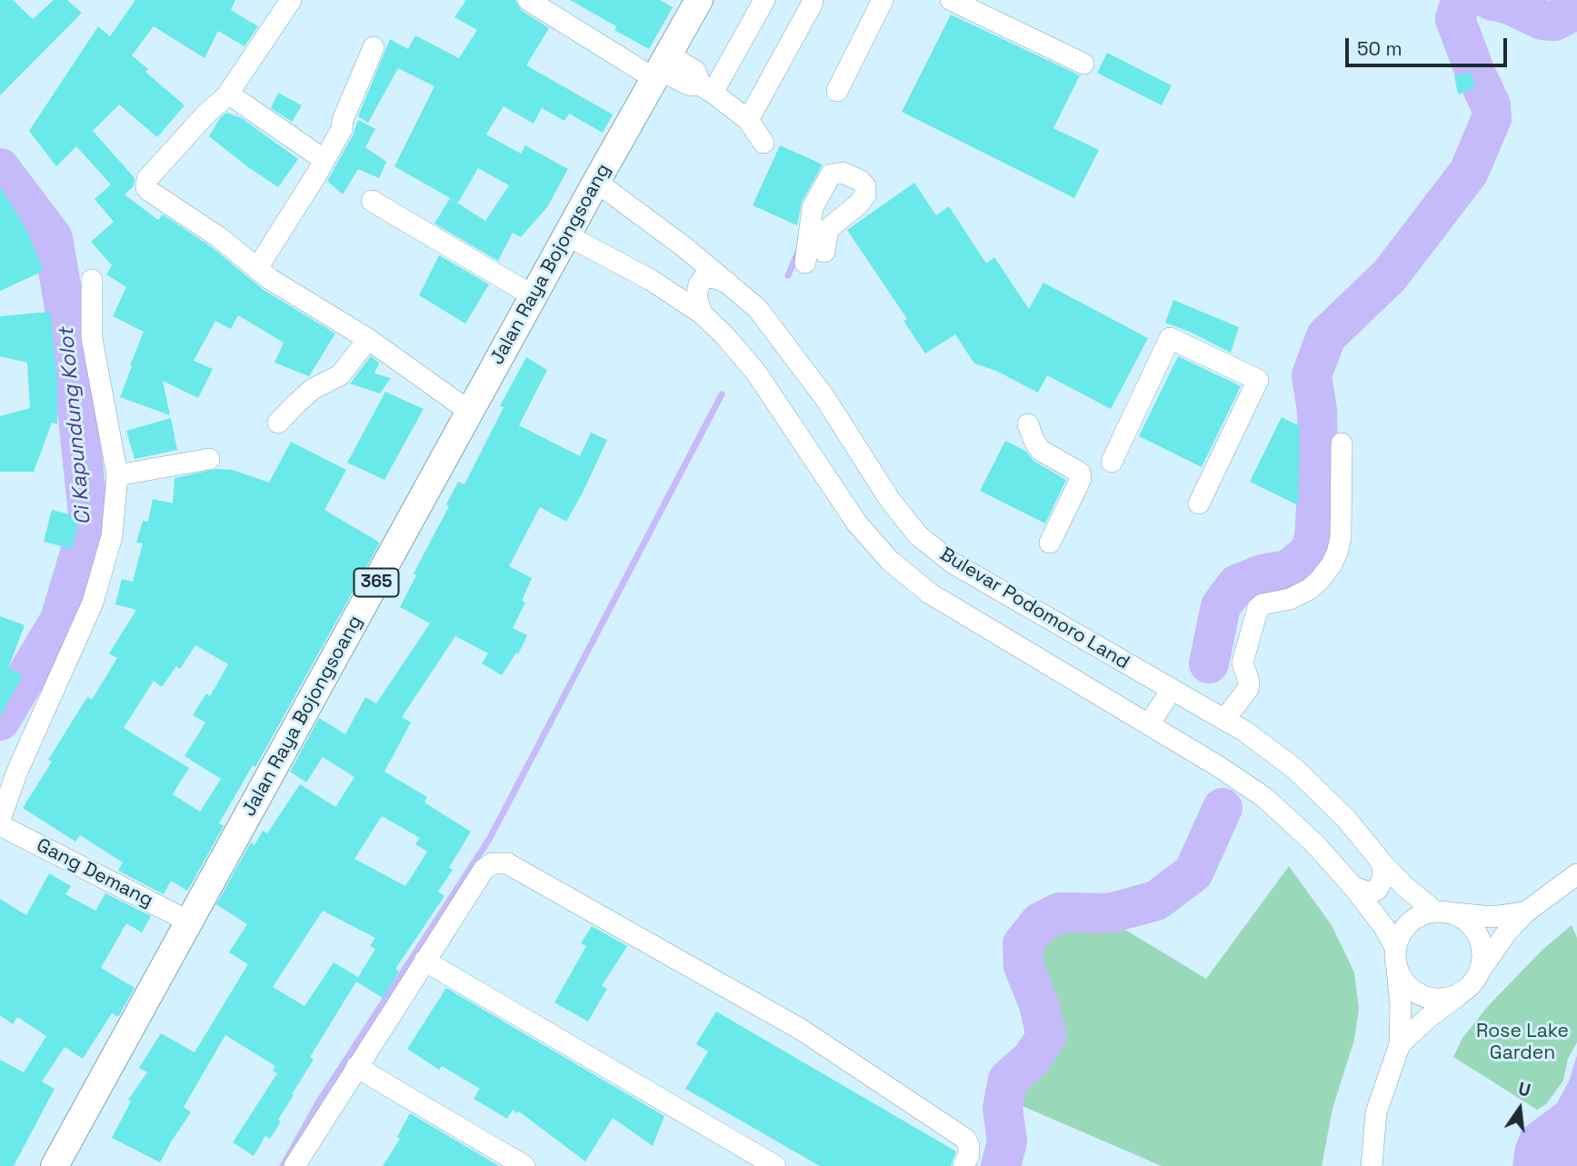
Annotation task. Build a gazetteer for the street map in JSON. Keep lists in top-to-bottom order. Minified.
{"streets":{"main road":["Jalan Raya Bojongsoang","365"],"street":["Bulevar Podomoro Land","Gang Demang"]},"crossings":[["Jalan Raya Bojongsoang","Bulevar Podomoro Land"],["Jalan Raya Bojongsoang","Gang Demang"]],"water":["Ci Kapundung Kolot"],"parks":["Rose Lake Garden"],"scale_bar":"50 m","north":"top"}
